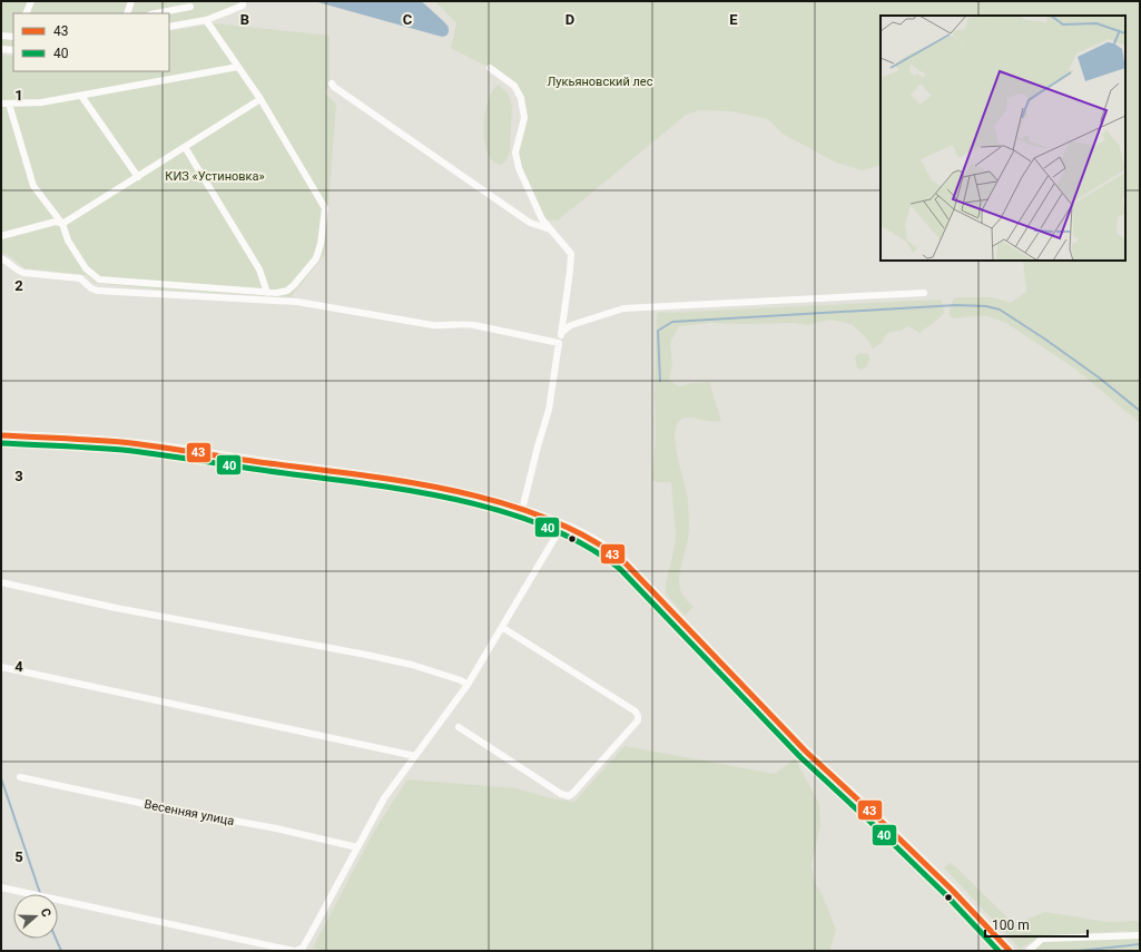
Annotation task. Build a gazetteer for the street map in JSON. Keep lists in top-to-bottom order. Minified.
{"streets":{"street":["Весенняя улица"]},"parks":["Лукьяновский лес","КИЗ «Устиновка»"],"lines":["transit line 43","transit line 40"],"legend":["43","40"],"scale_bar":"100 m","north":"right","grid":{"columns":["B","C","D","E"],"rows":["1","2","3","4","5"]}}
